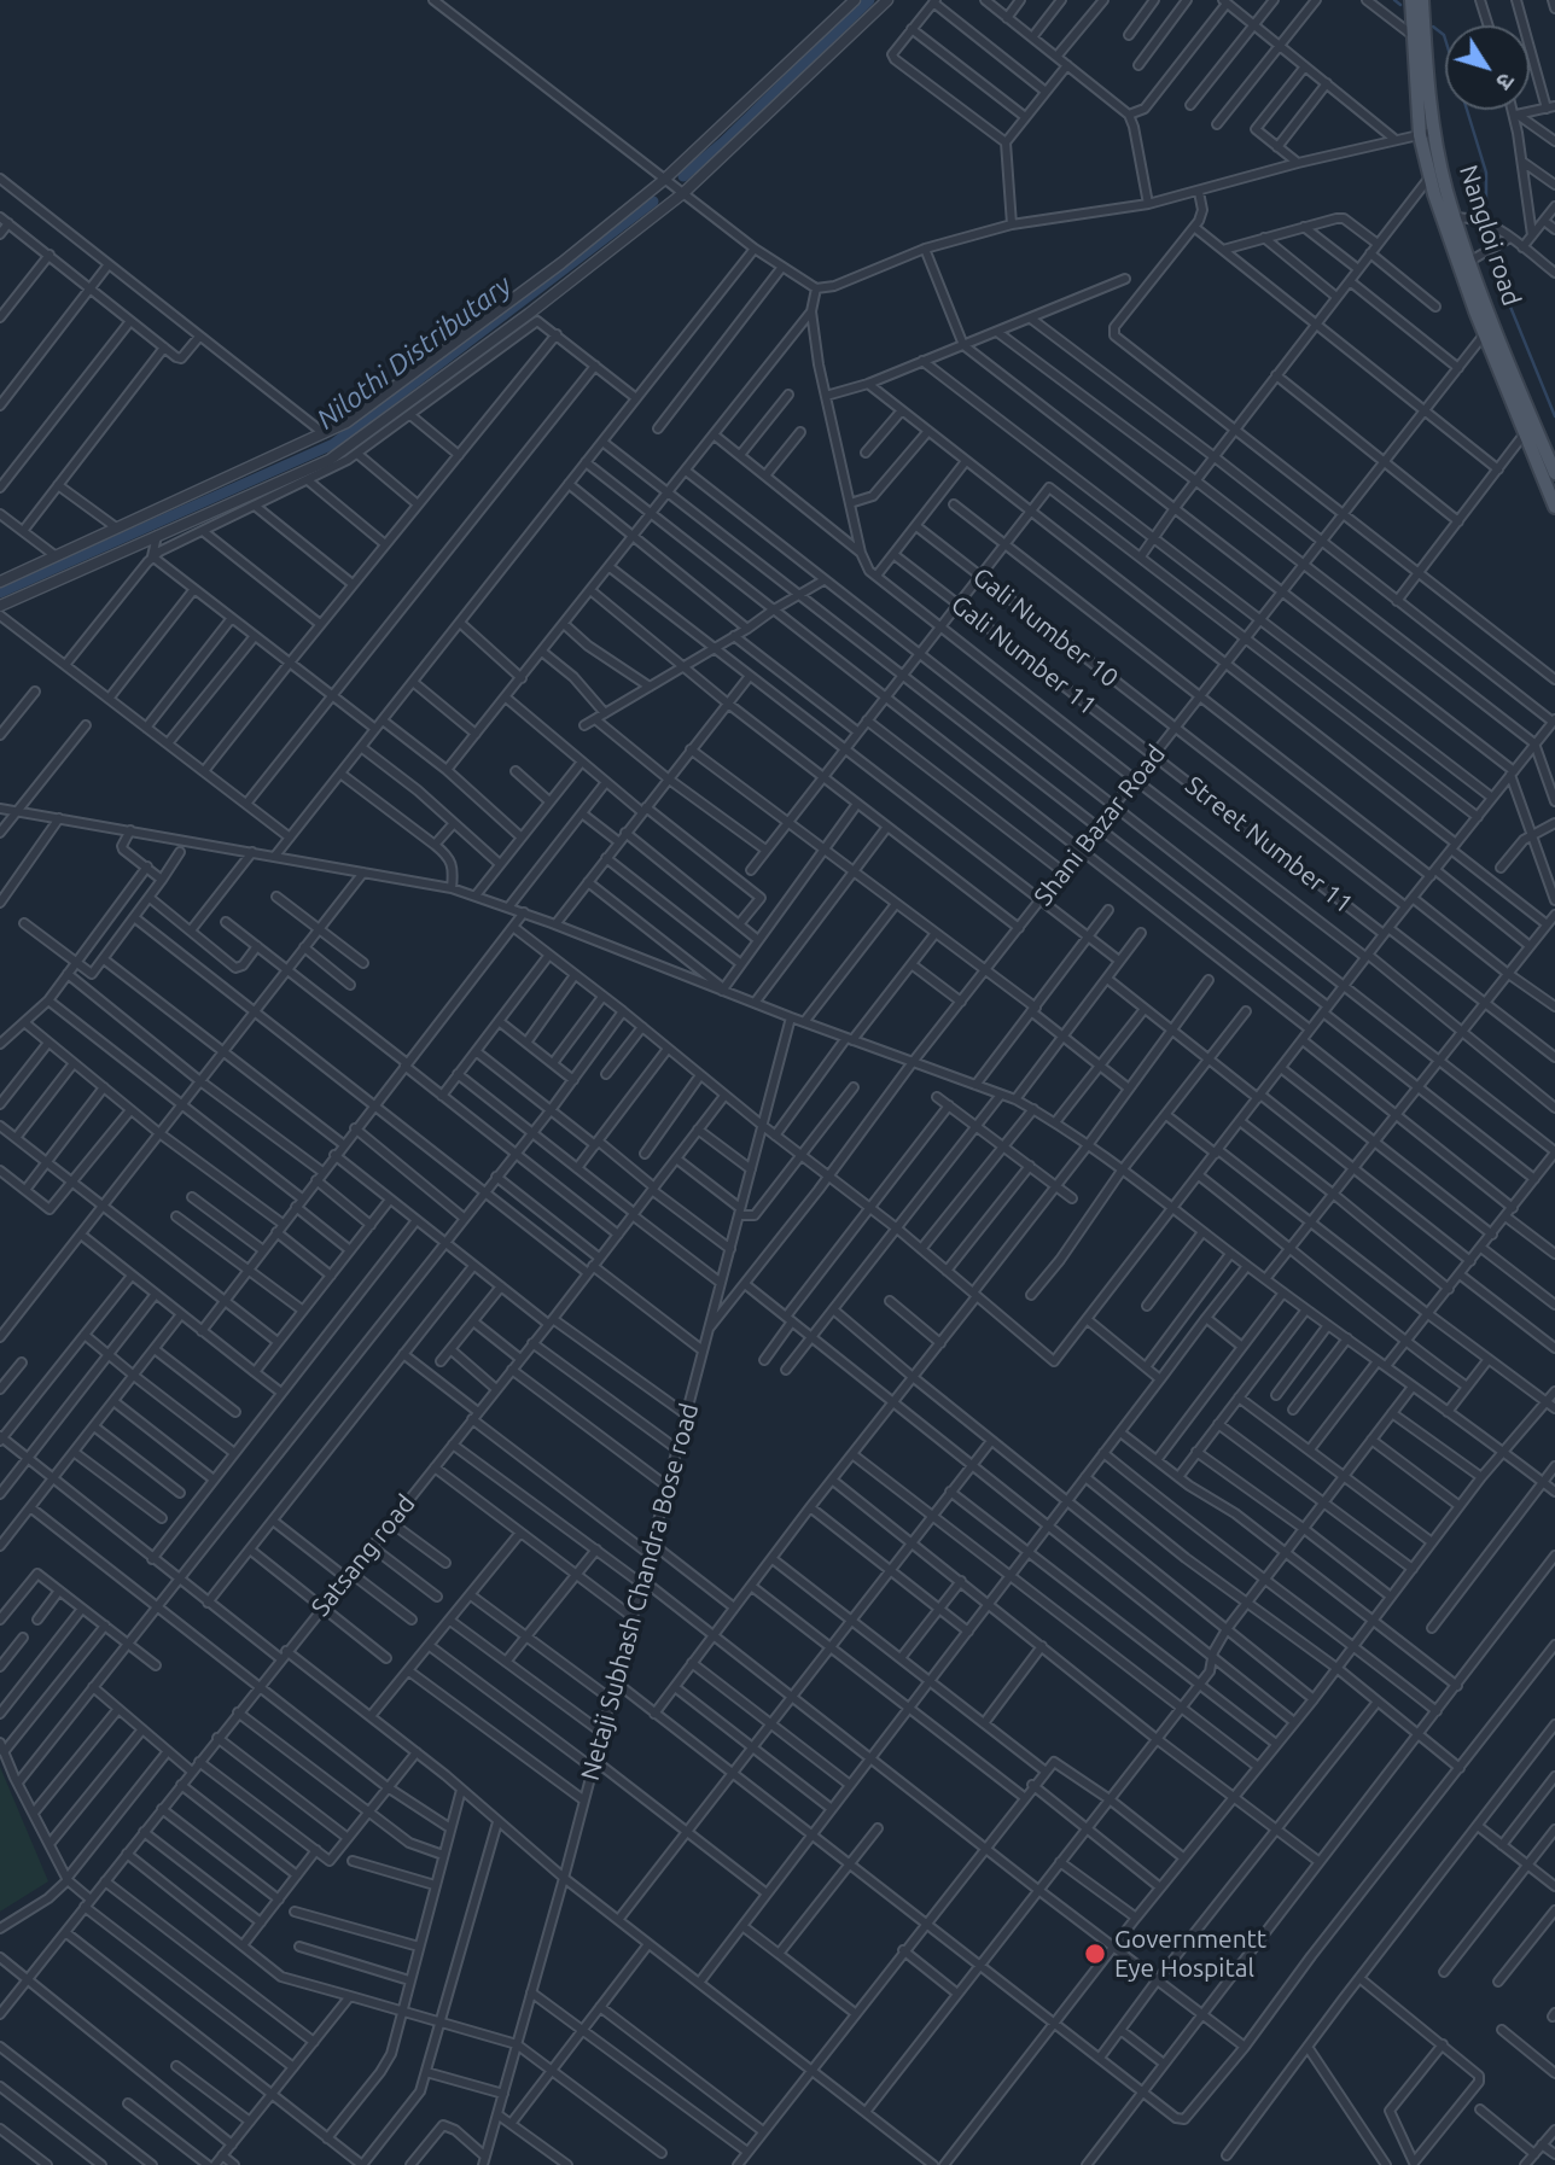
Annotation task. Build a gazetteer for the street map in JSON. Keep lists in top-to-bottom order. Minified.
{"streets":{"main road":["Nangloi road"],"street":["Gali Number 10","Gali Number 11","Shani Bazar Road","Street Number 11","Satsang road","Netaji Subhash Chandra Bose road"]},"crossings":[["Nangloi road","Shani Bazar Road"],["Gali Number 10","Shani Bazar Road"],["Gali Number 11","Shani Bazar Road"],["Gali Number 11","Street Number 11"],["Shani Bazar Road","Street Number 11"],["Shani Bazar Road","Netaji Subhash Chandra Bose road"]],"water":["Nilothi Distributary"],"places":["Governmentt Eye Hospital"],"north":"bottom right"}
